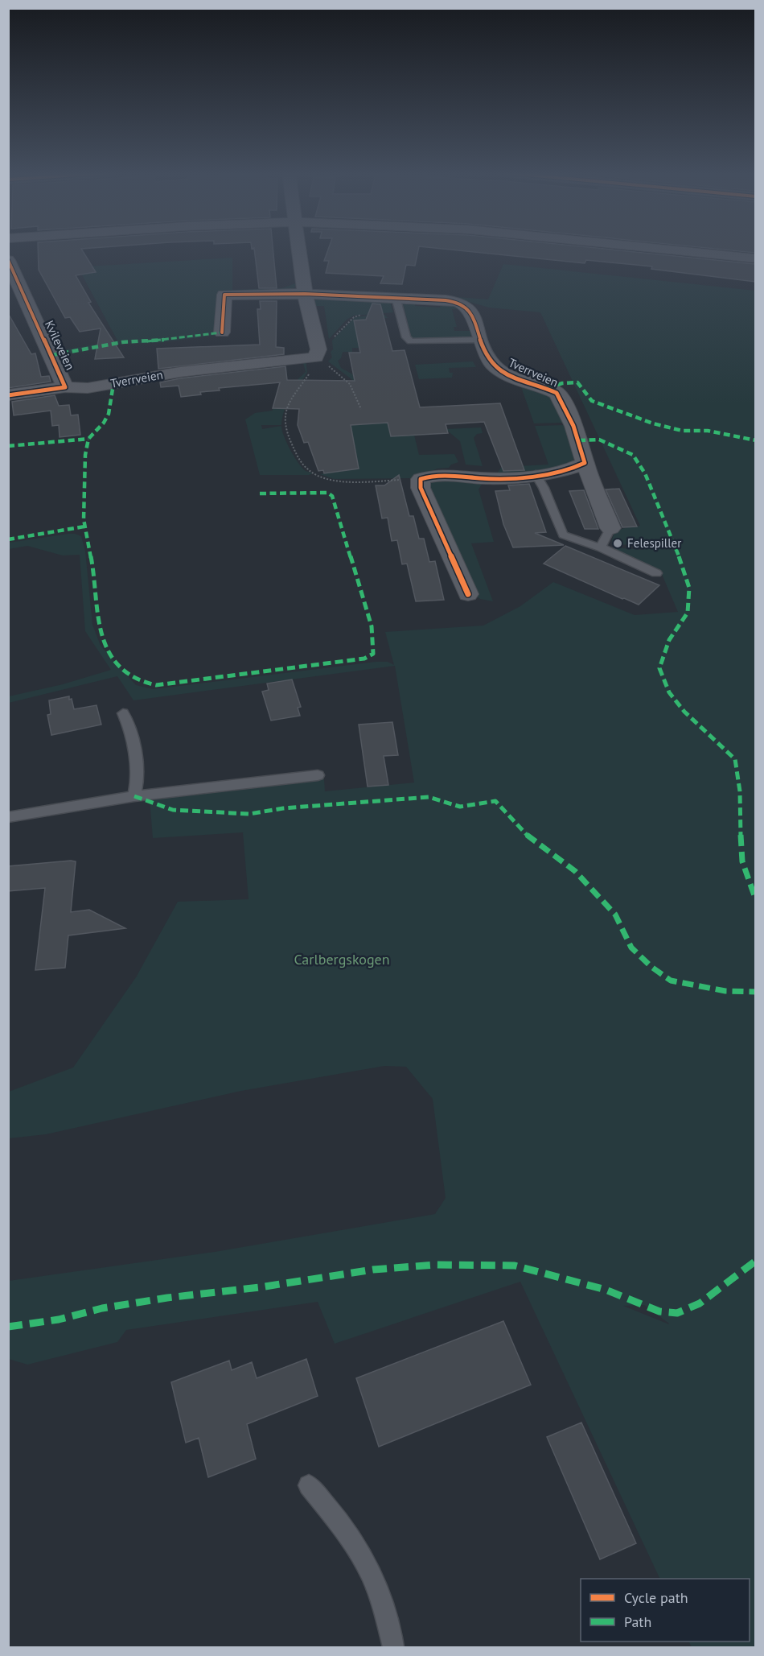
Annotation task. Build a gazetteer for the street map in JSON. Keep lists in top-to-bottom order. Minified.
{"streets":{"street":["Kvileveien","Tverrveien"]},"crossings":[["Kvileveien","Tverrveien"]],"parks":["Carlbergskogen"],"places":["Felespiller"],"legend":["Cycle path","Path"]}
